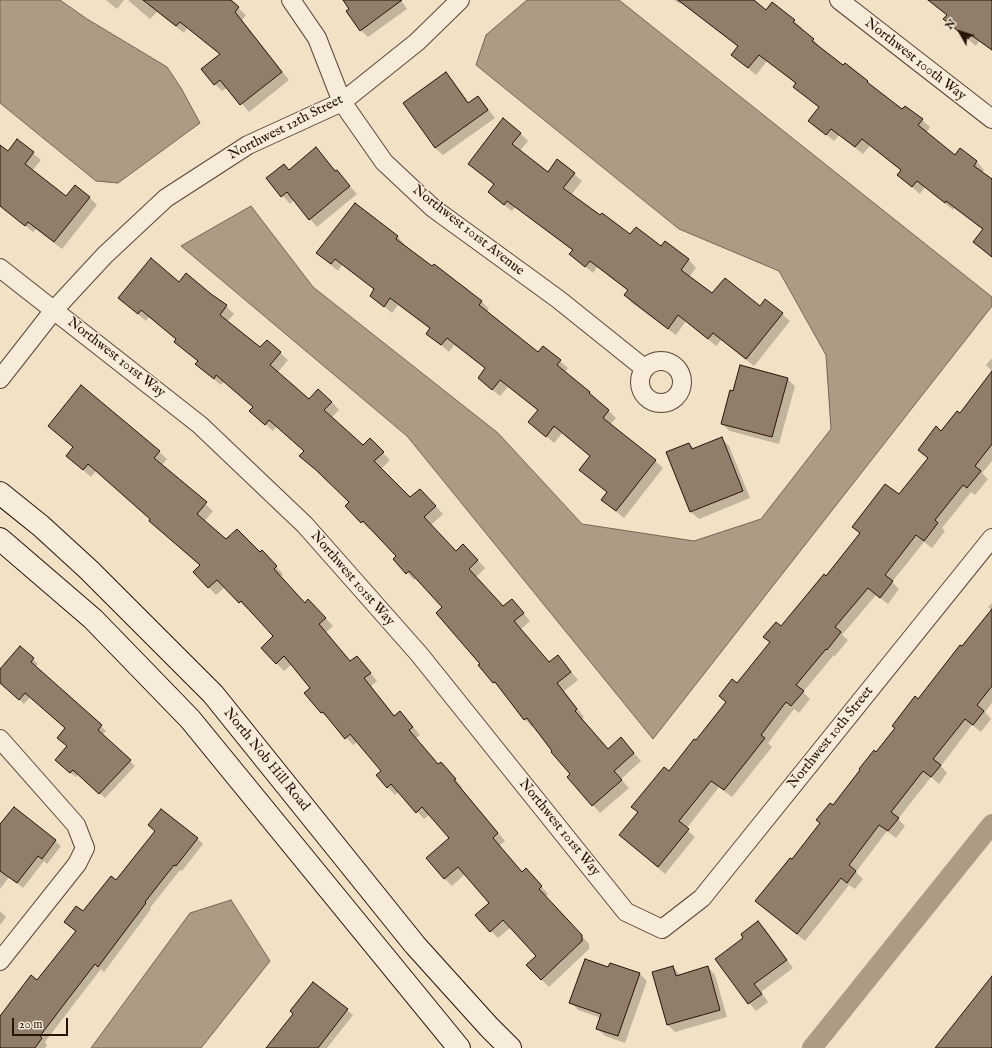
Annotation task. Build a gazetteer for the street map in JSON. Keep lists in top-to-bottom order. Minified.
{"streets":{"main road":["North Nob Hill Road"],"street":["Northwest 100th Way","Northwest 12th Street","Northwest 101st Avenue","Northwest 101st Way","Northwest 10th Street"]},"crossings":[["Northwest 12th Street","Northwest 101st Avenue"],["Northwest 12th Street","Northwest 101st Way"],["Northwest 101st Way","Northwest 10th Street"]],"scale_bar":"20 m","north":"top left"}
